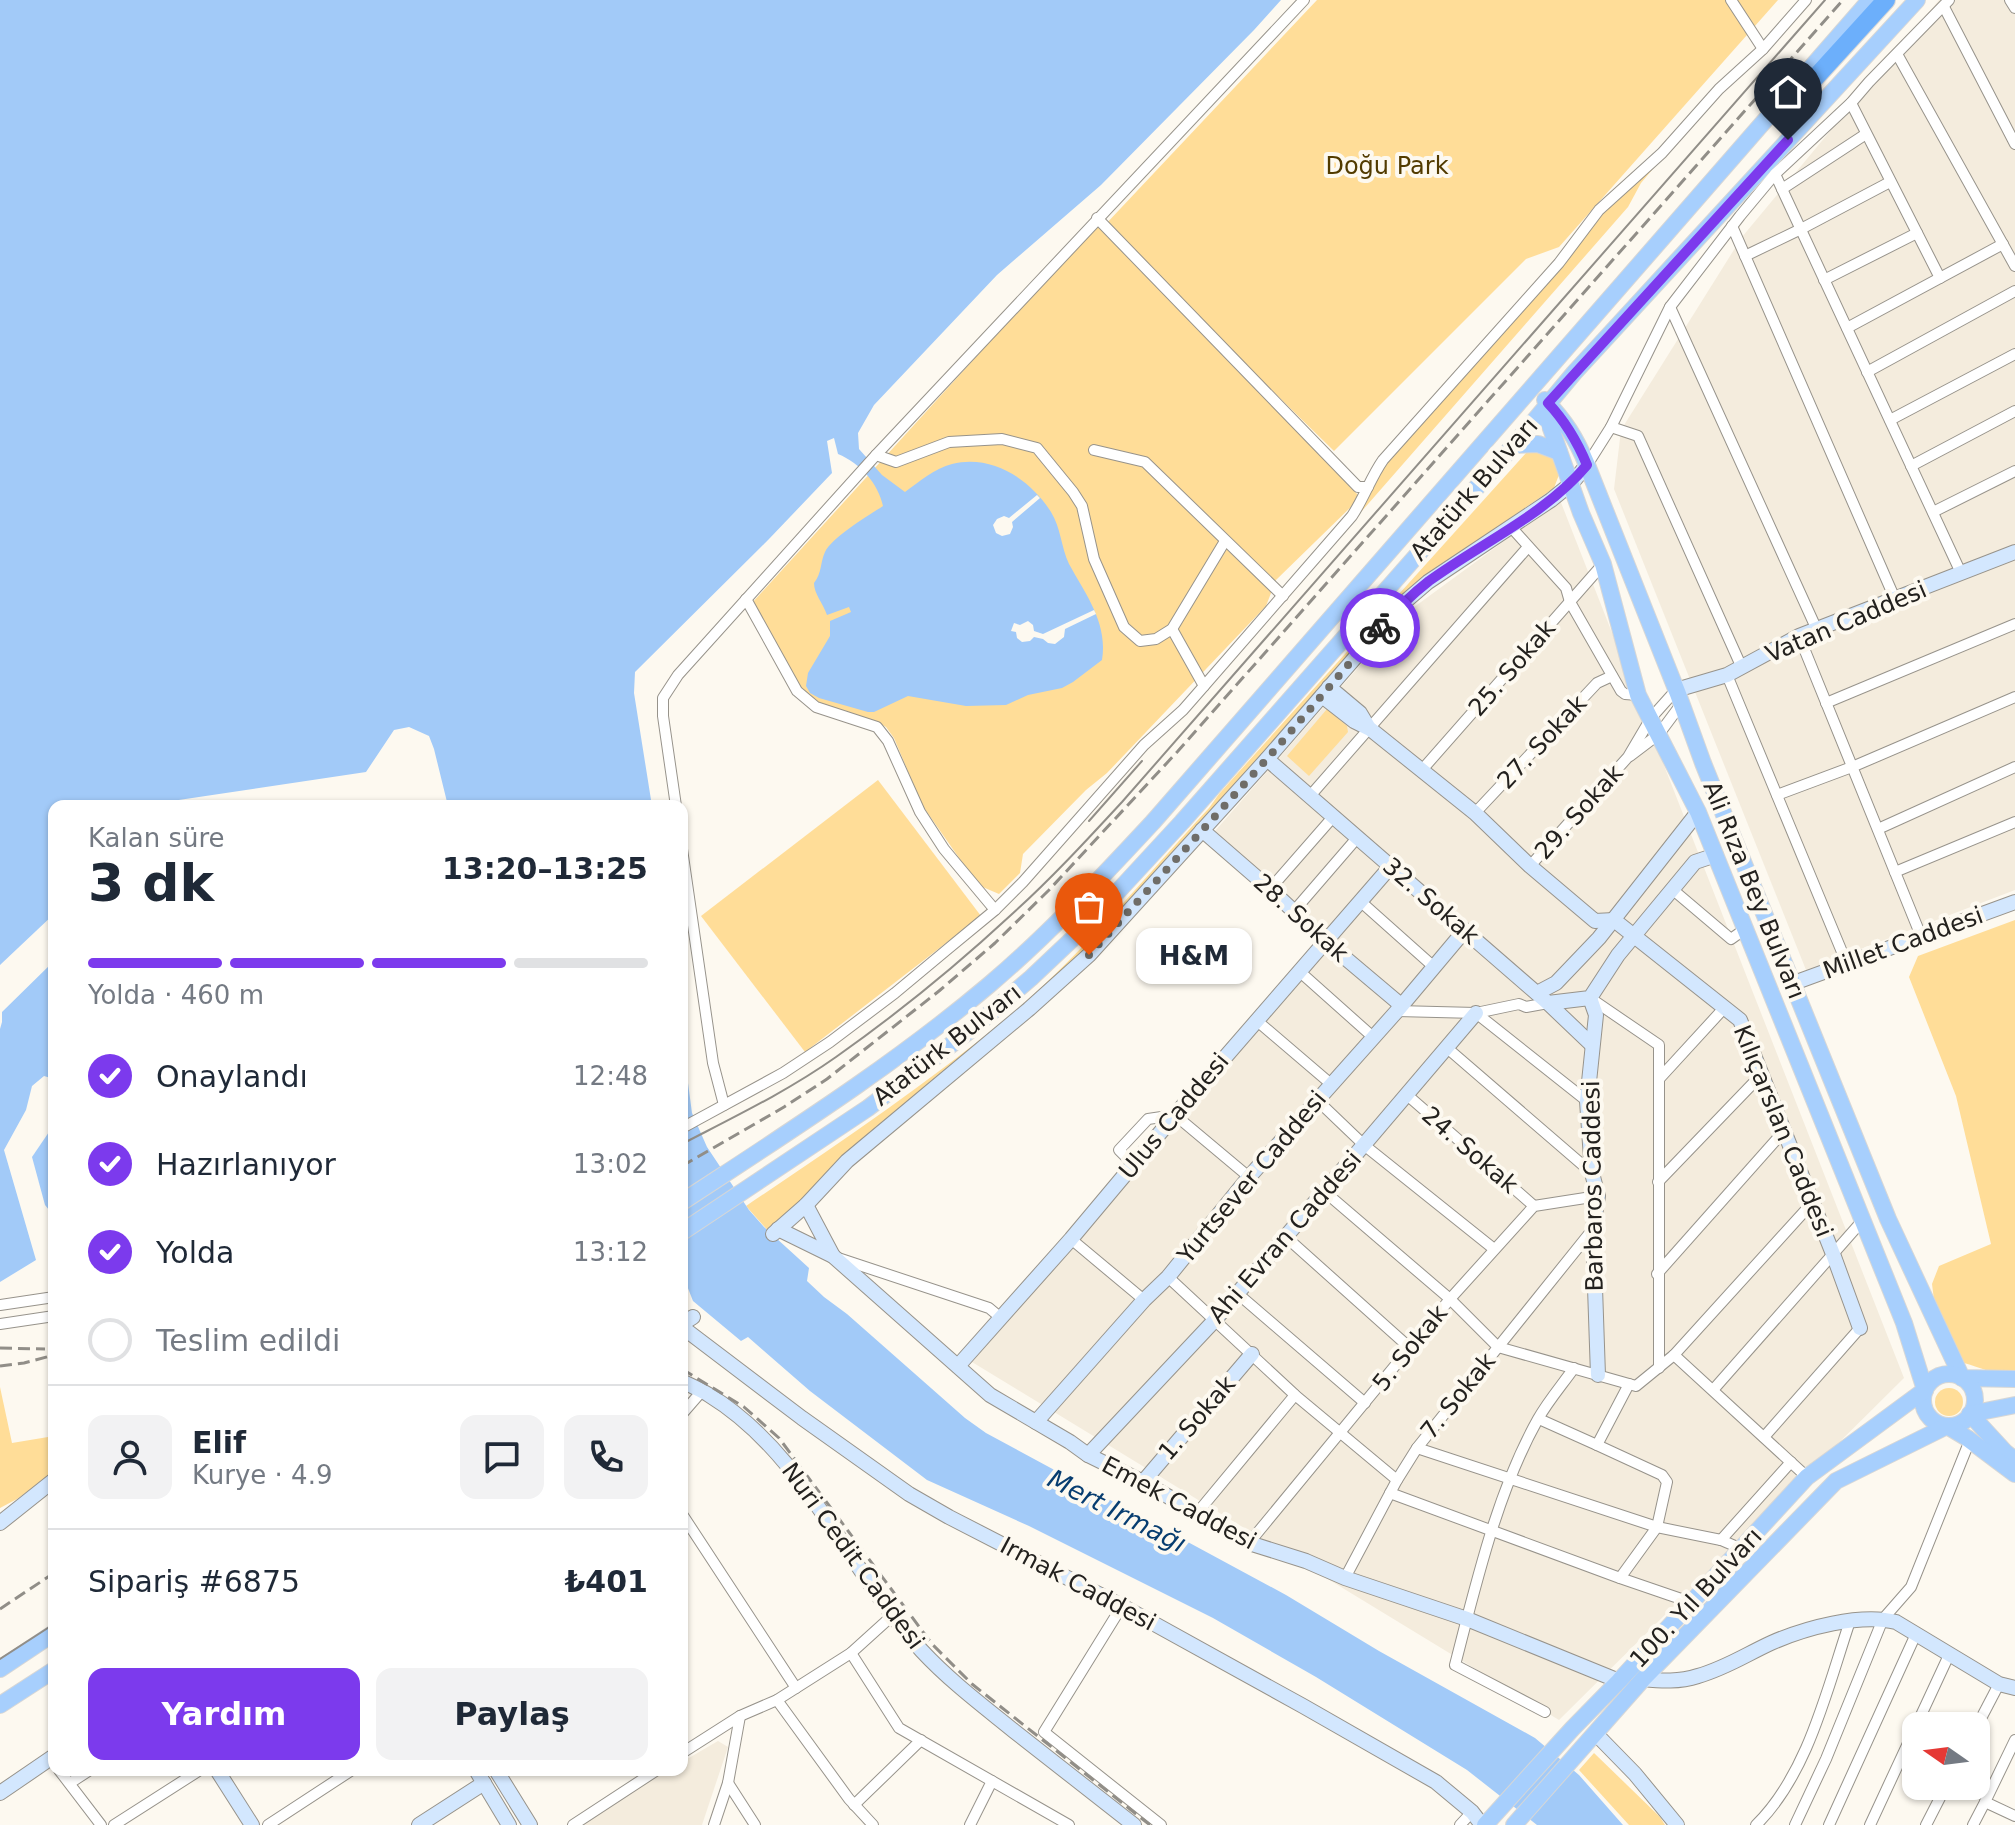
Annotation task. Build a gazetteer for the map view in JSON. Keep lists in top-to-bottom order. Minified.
{"streets":{"main road":["Atatürk Bulvarı","Ali Rıza Bey Bulvarı","100. Yıl Bulvarı"],"street":["Vatan Caddesi","25. Sokak","27. Sokak","29. Sokak","32. Sokak","28. Sokak","Millet Caddesi","Ulus Caddesi","Kılıçarslan Caddesi","24. Sokak","Yurtsever Caddesi","Barbaros Caddesi","Ahi Evran Caddesi","5. Sokak","7. Sokak","1. Sokak","Emek Caddesi","Nuri Cedit Caddesi","Irmak Caddesi"]},"crossings":[["Atatürk Bulvarı","Ali Rıza Bey Bulvarı"],["Vatan Caddesi","Ali Rıza Bey Bulvarı"],["25. Sokak","Ali Rıza Bey Bulvarı"],["Ali Rıza Bey Bulvarı","Millet Caddesi"],["Ali Rıza Bey Bulvarı","100. Yıl Bulvarı"],["32. Sokak","Ulus Caddesi"],["32. Sokak","Yurtsever Caddesi"],["32. Sokak","Barbaros Caddesi"],["28. Sokak","Ulus Caddesi"],["28. Sokak","Yurtsever Caddesi"],["Ulus Caddesi","Emek Caddesi"],["24. Sokak","Ahi Evran Caddesi"],["24. Sokak","5. Sokak"],["Yurtsever Caddesi","Emek Caddesi"],["Barbaros Caddesi","7. Sokak"],["Ahi Evran Caddesi","Emek Caddesi"],["5. Sokak","Emek Caddesi"],["7. Sokak","Emek Caddesi"],["1. Sokak","Emek Caddesi"],["Emek Caddesi","100. Yıl Bulvarı"],["Irmak Caddesi","100. Yıl Bulvarı"]],"water":["Mert Irmağı"],"parks":["Doğu Park"],"places":["H&M"],"north":"left","page":{"heading":["3 dk","Kalan süre","13:20–13:25"],"panel":["Elif","Kurye · 4.9","Sipariş #6875","₺401"],"bubble":"H&M","bar":"Yolda · 460 m","list":[["Onaylandı","12:48"],["Hazırlanıyor","13:02"],["Yolda","13:12"],"Teslim edildi"],"buttons":["Yardım","Paylaş"]}}
